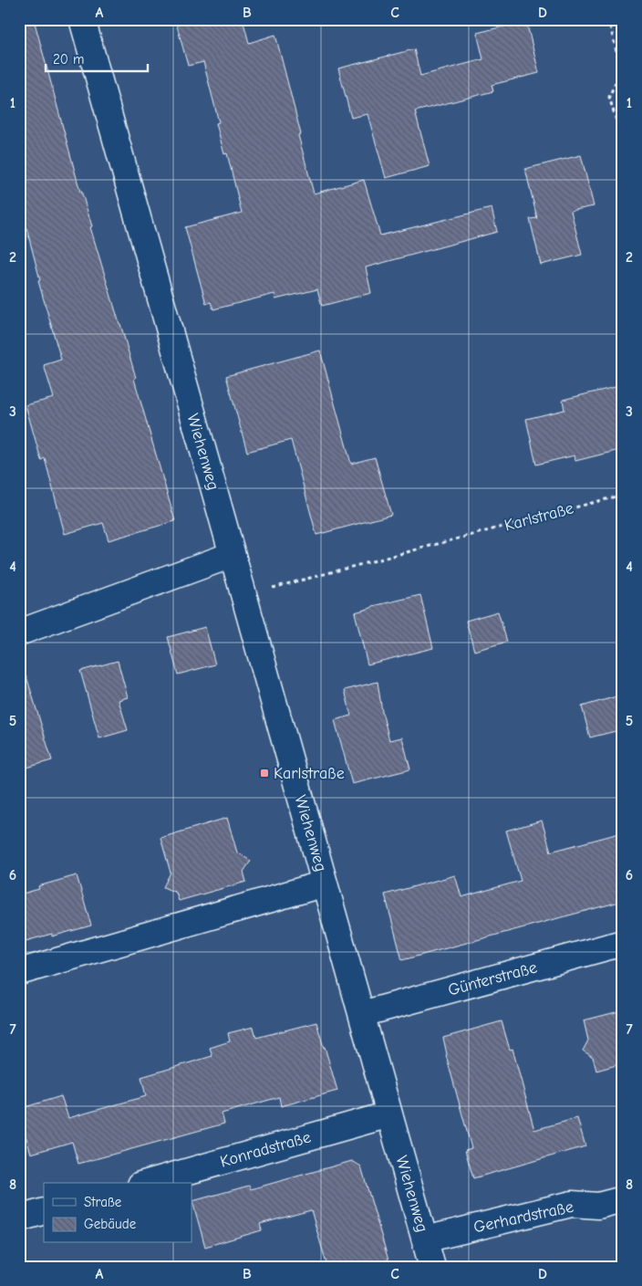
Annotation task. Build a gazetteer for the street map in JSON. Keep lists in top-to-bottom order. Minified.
{"streets":{"street":["Wiehenweg","Günterstraße","Konradstraße","Gerhardstraße"],"path":["Karlstraße"]},"crossings":[["Wiehenweg","Karlstraße"],["Wiehenweg","Günterstraße"],["Wiehenweg","Konradstraße"],["Wiehenweg","Gerhardstraße"]],"places":{"transit":["Karlstraße"]},"legend":["Straße","Gebäude"],"scale_bar":"20 m","grid":{"columns":["A","B","C","D"],"rows":["1","2","3","4","5","6","7","8"]}}
